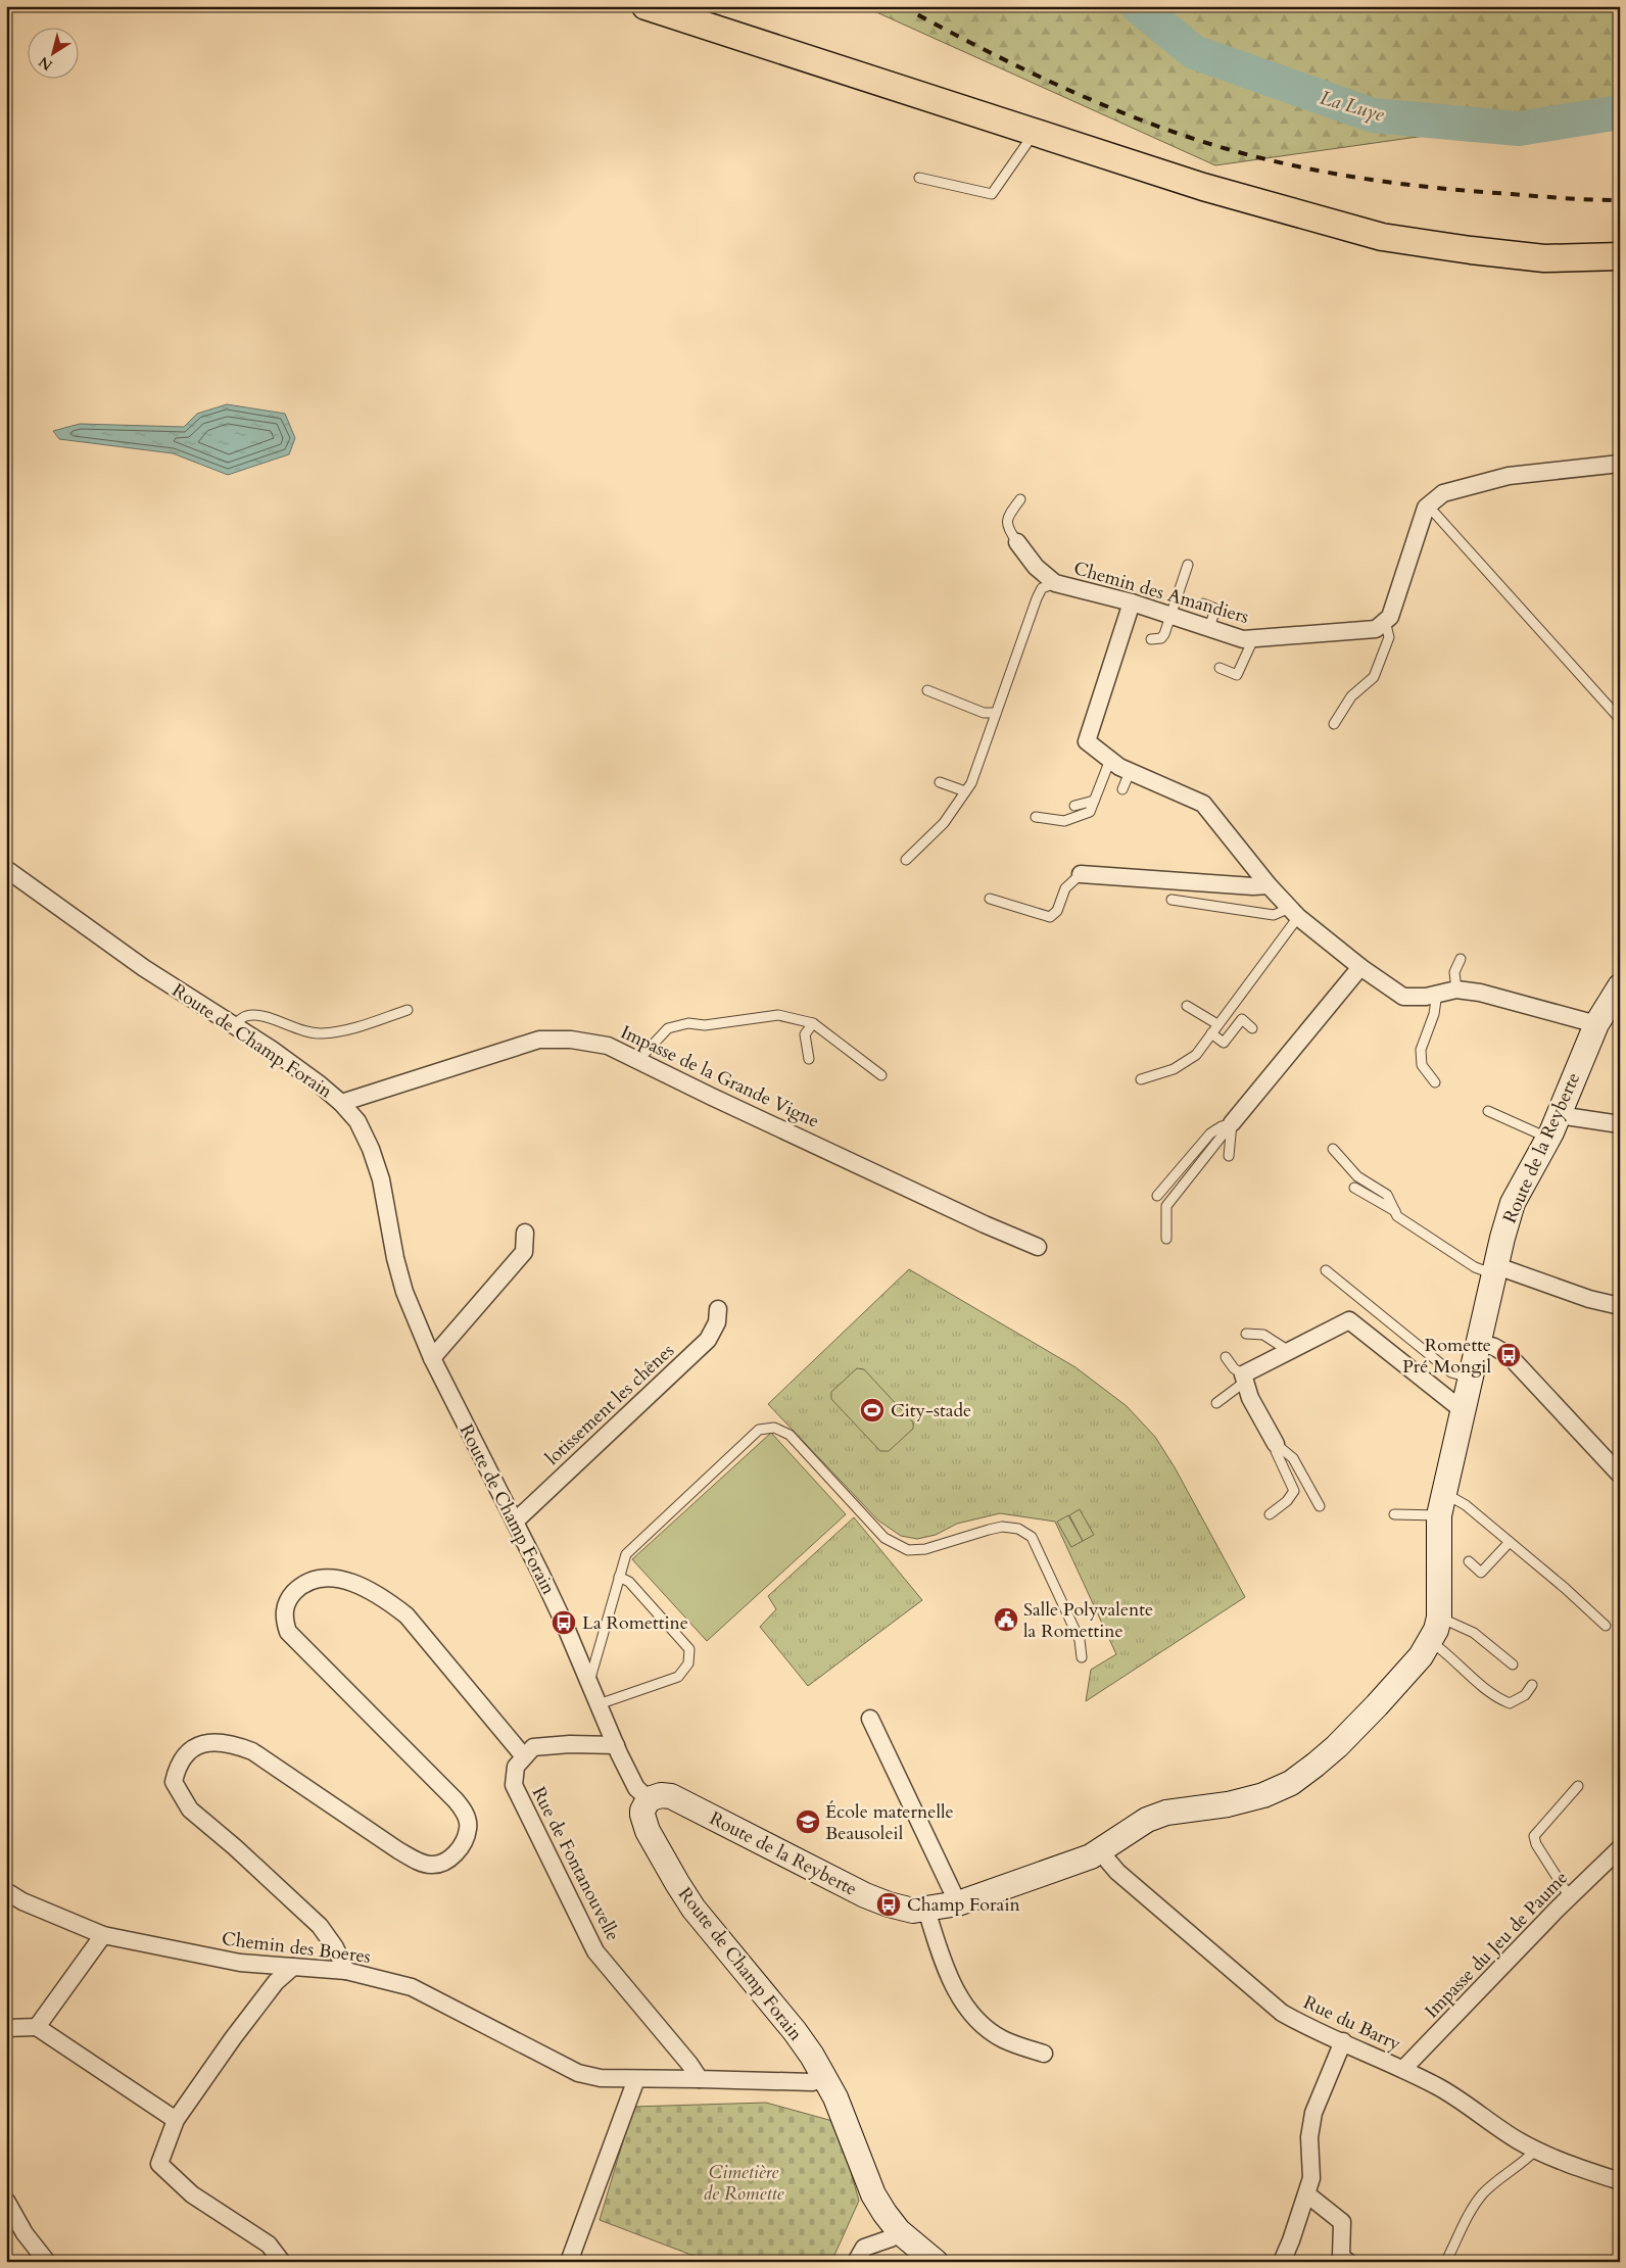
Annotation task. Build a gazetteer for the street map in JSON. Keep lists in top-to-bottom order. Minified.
{"streets":{"main road":["Route de Champ Forain","Route de la Reyberte"],"street":["Chemin des Amandiers","Impasse de la Grande Vigne","lotissement les chênes","Rue de Fontanouvelle","Impasse du Jeu de Paume","Chemin des Boeres","Rue du Barry"]},"crossings":[["Route de Champ Forain","Impasse de la Grande Vigne"],["Route de Champ Forain","Route de la Reyberte"],["Route de Champ Forain","lotissement les chênes"],["Route de la Reyberte","Rue du Barry"],["Rue de Fontanouvelle","Chemin des Boeres"],["Impasse du Jeu de Paume","Rue du Barry"]],"water":["La Luye"],"parks":["Cimetière de Romette"],"places":{"bus stop":["Romette Pré Mongil","La Romettine","Champ Forain"],"sports":["City-stade"],"public building":["Salle Polyvalente la Romettine"],"school or university":["École maternelle Beausoleil"]},"north":"bottom left"}
